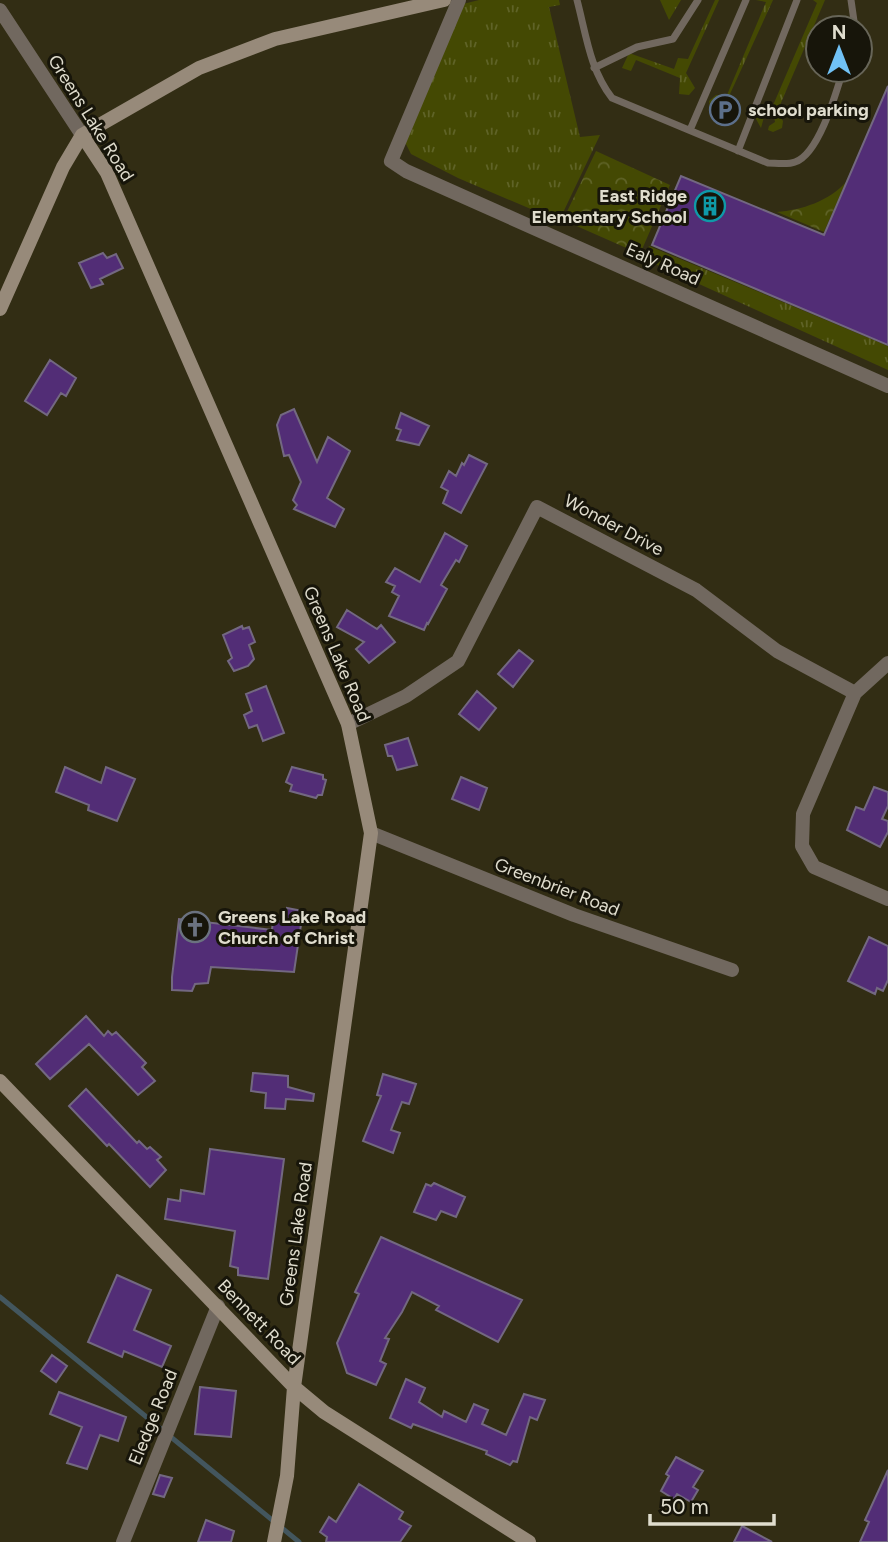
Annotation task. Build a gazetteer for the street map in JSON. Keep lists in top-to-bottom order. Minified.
{"streets":{"street":["Greens Lake Road","Ealy Road","Wonder Drive","Greenbrier Road","Bennett Road","Eledge Road"]},"crossings":[["Greens Lake Road","Wonder Drive"],["Greens Lake Road","Greenbrier Road"],["Greens Lake Road","Bennett Road"],["Bennett Road","Eledge Road"]],"places":{"parking":["school parking"],"building":["East Ridge Elementary School"],"church":["Greens Lake Road Church of Christ"]},"scale_bar":"50 m","north":"top"}
